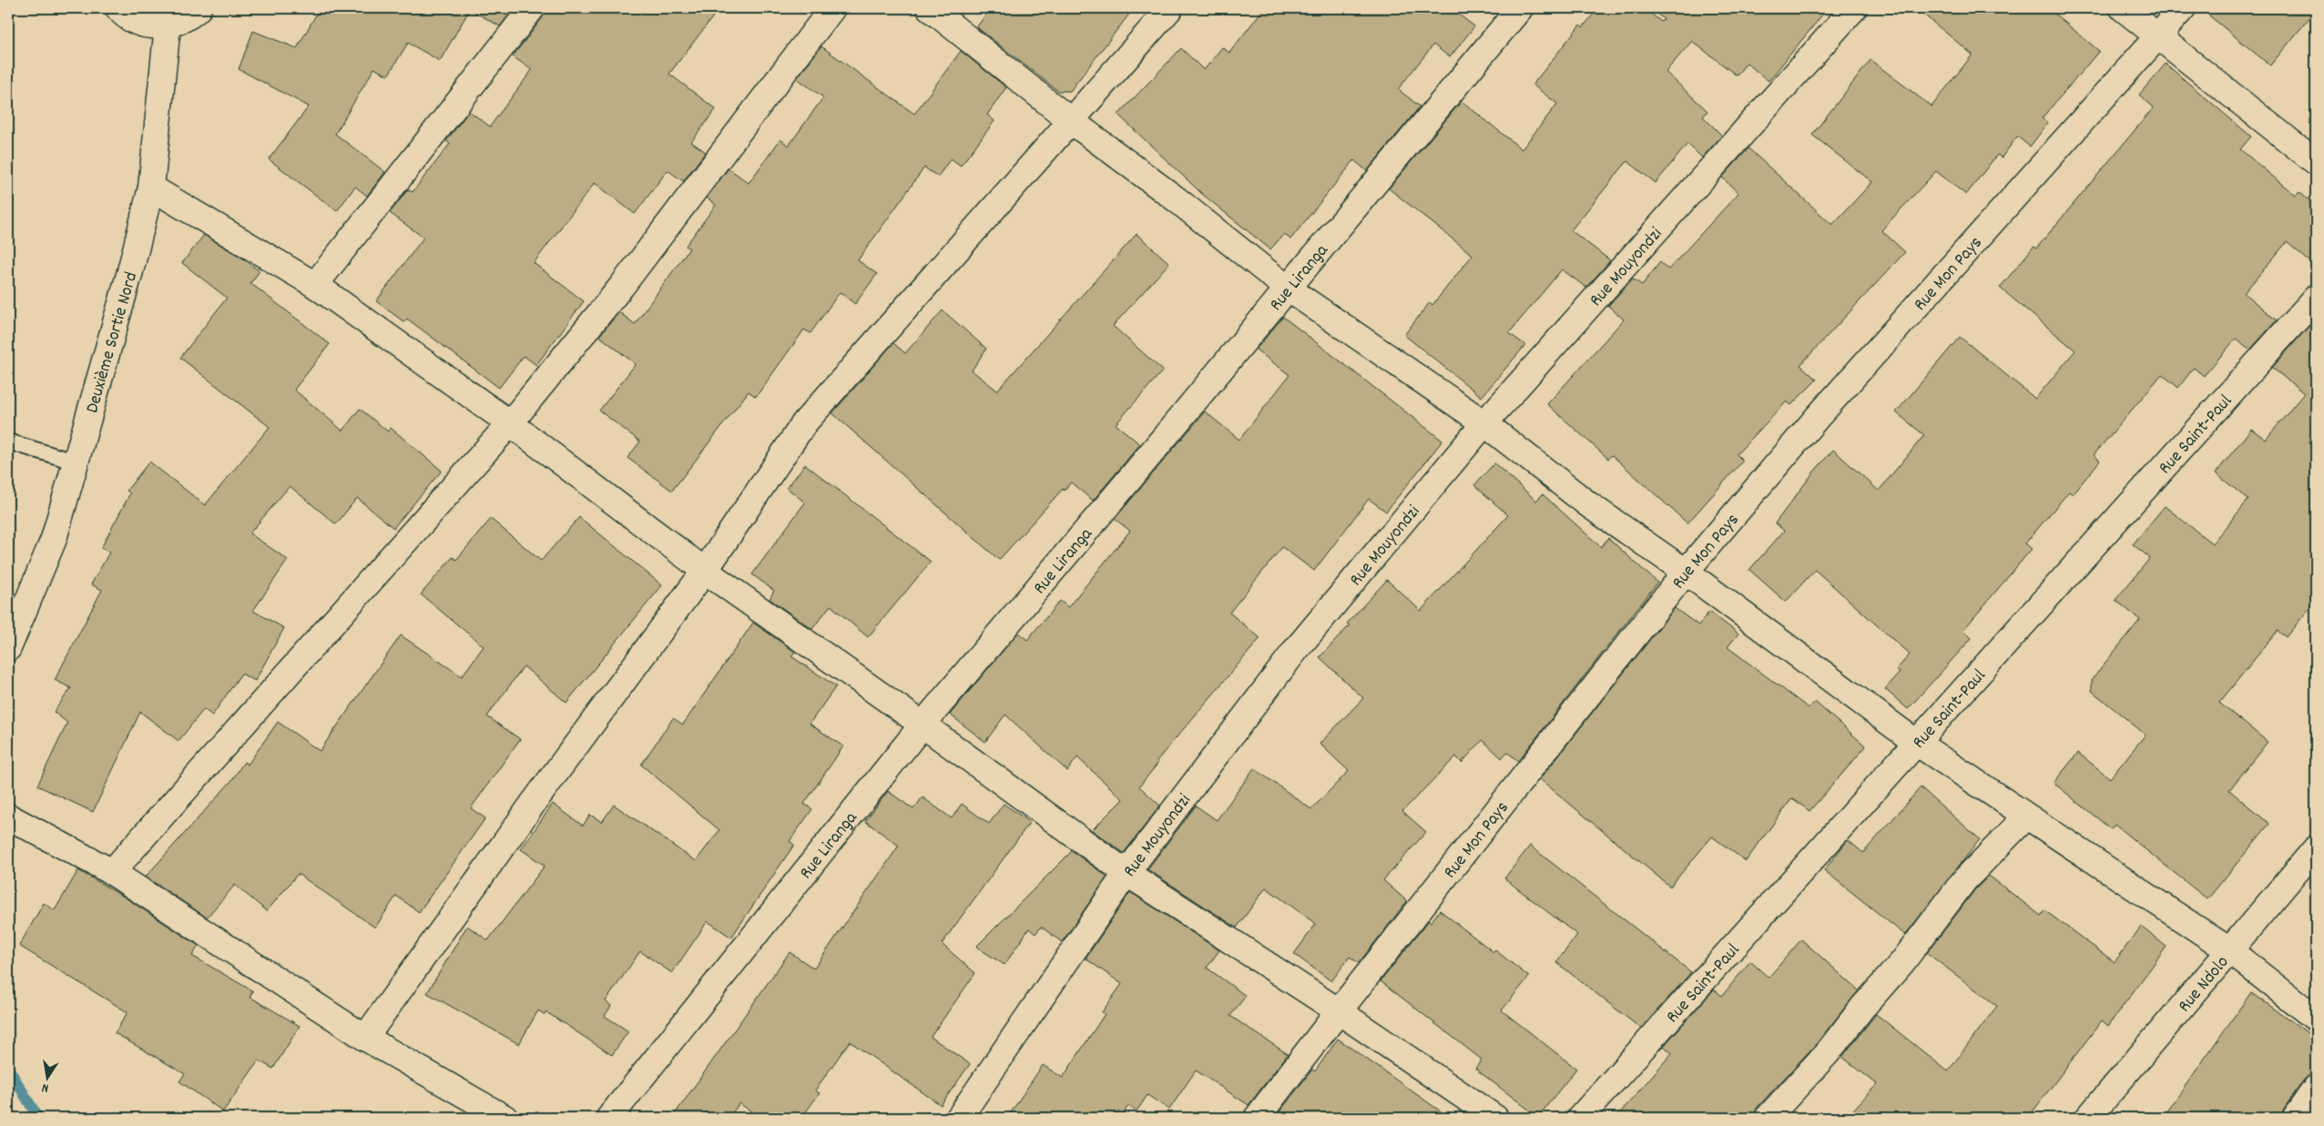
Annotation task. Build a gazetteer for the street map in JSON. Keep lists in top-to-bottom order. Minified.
{"streets":{"street":["Rue Mouyondzi","Rue Mon Pays","Rue Liranga","Deuxième Sortie Nord","Rue Saint-Paul","Rue Ndolo"]},"north":"bottom"}
